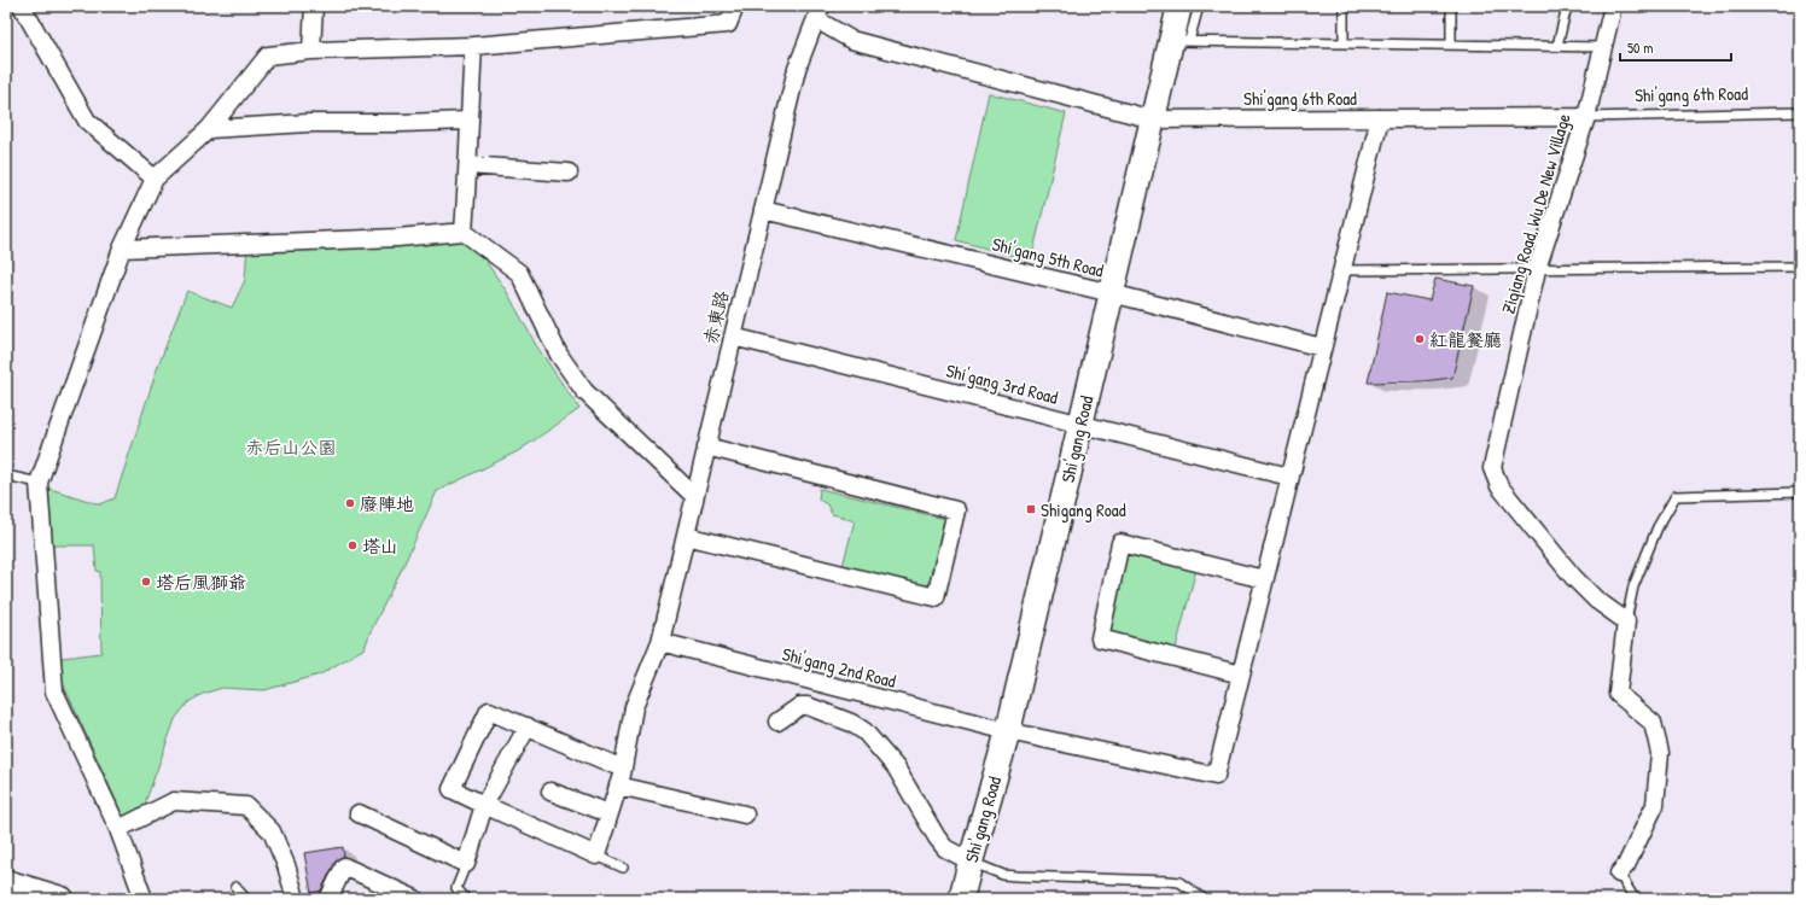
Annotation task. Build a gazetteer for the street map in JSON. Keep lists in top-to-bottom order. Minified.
{"streets":{"street":["Shi'gang 6th Road","Ziqiang Road, Wu De New Village","Shi'gang 5th Road","赤東路","Shi'gang 3rd Road","Shi'gang Road","Shi'gang 2nd Road"]},"crossings":[["Shi'gang 6th Road","Ziqiang Road, Wu De New Village"],["Shi'gang 6th Road","赤東路"],["Shi'gang 6th Road","Shi'gang Road"],["Shi'gang 5th Road","赤東路"],["Shi'gang 5th Road","Shi'gang Road"],["赤東路","Shi'gang 3rd Road"],["赤東路","Shi'gang 2nd Road"],["Shi'gang 3rd Road","Shi'gang Road"],["Shi'gang Road","Shi'gang 2nd Road"]],"parks":["赤后山公園"],"places":{"other":["紅龍餐廳","廢陣地","塔山","塔后風獅爺"],"transit":["Shigang Road"]},"scale_bar":"50 m"}
